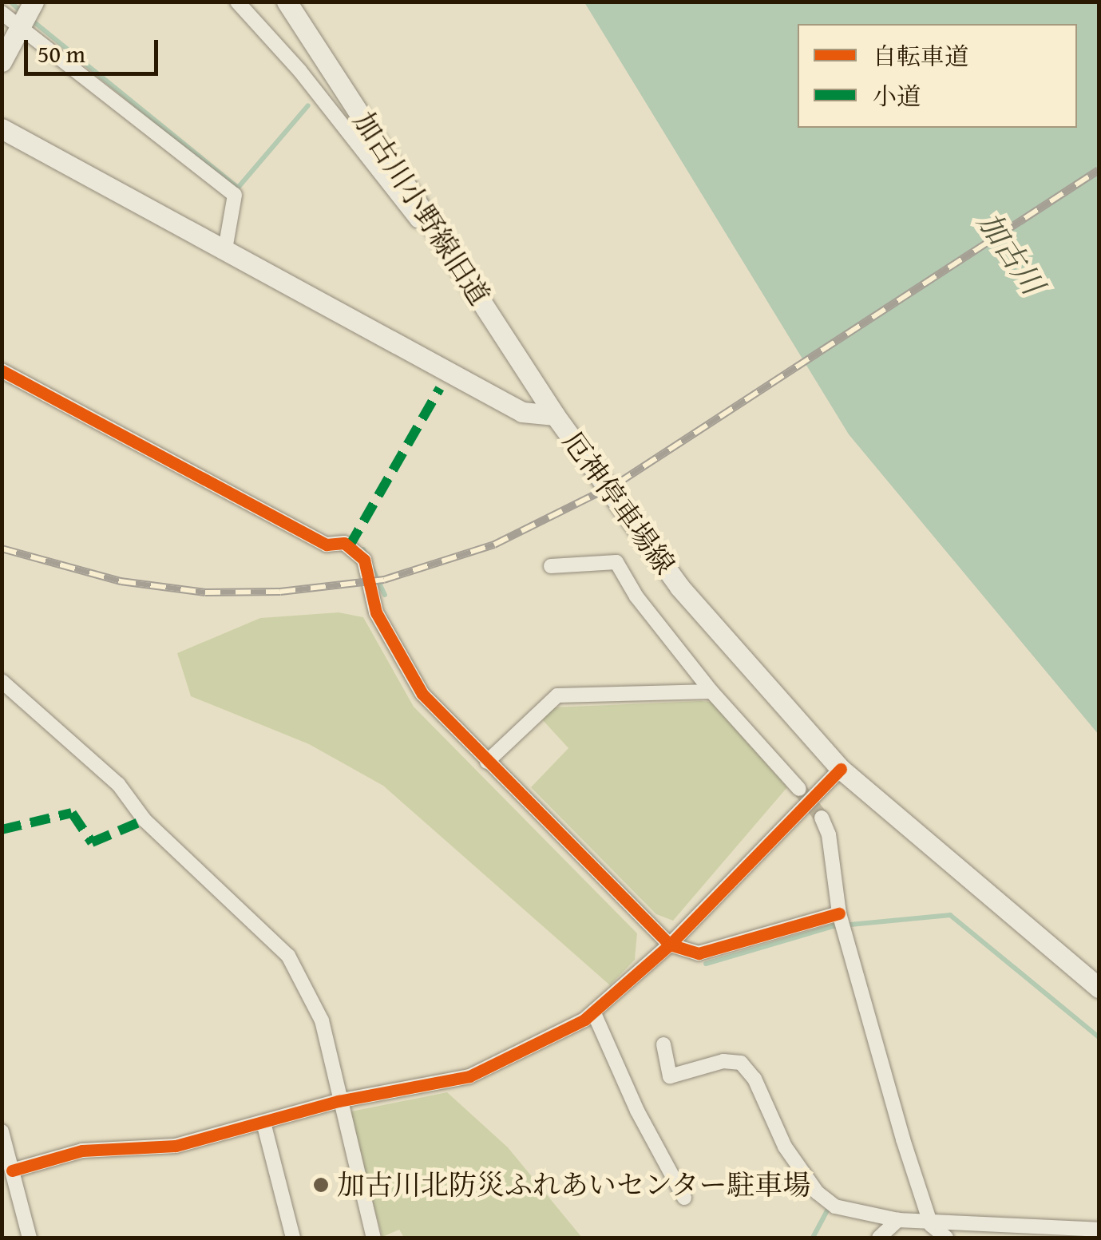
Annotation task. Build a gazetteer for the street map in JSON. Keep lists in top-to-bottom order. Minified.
{"streets":{"main road":["加古川小野線旧道","厄神停車場線"]},"crossings":[["加古川小野線旧道","厄神停車場線"]],"water":["加古川"],"places":["加古川北防災ふれあいセンター駐車場"],"legend":["自転車道","小道"],"scale_bar":"50 m"}
